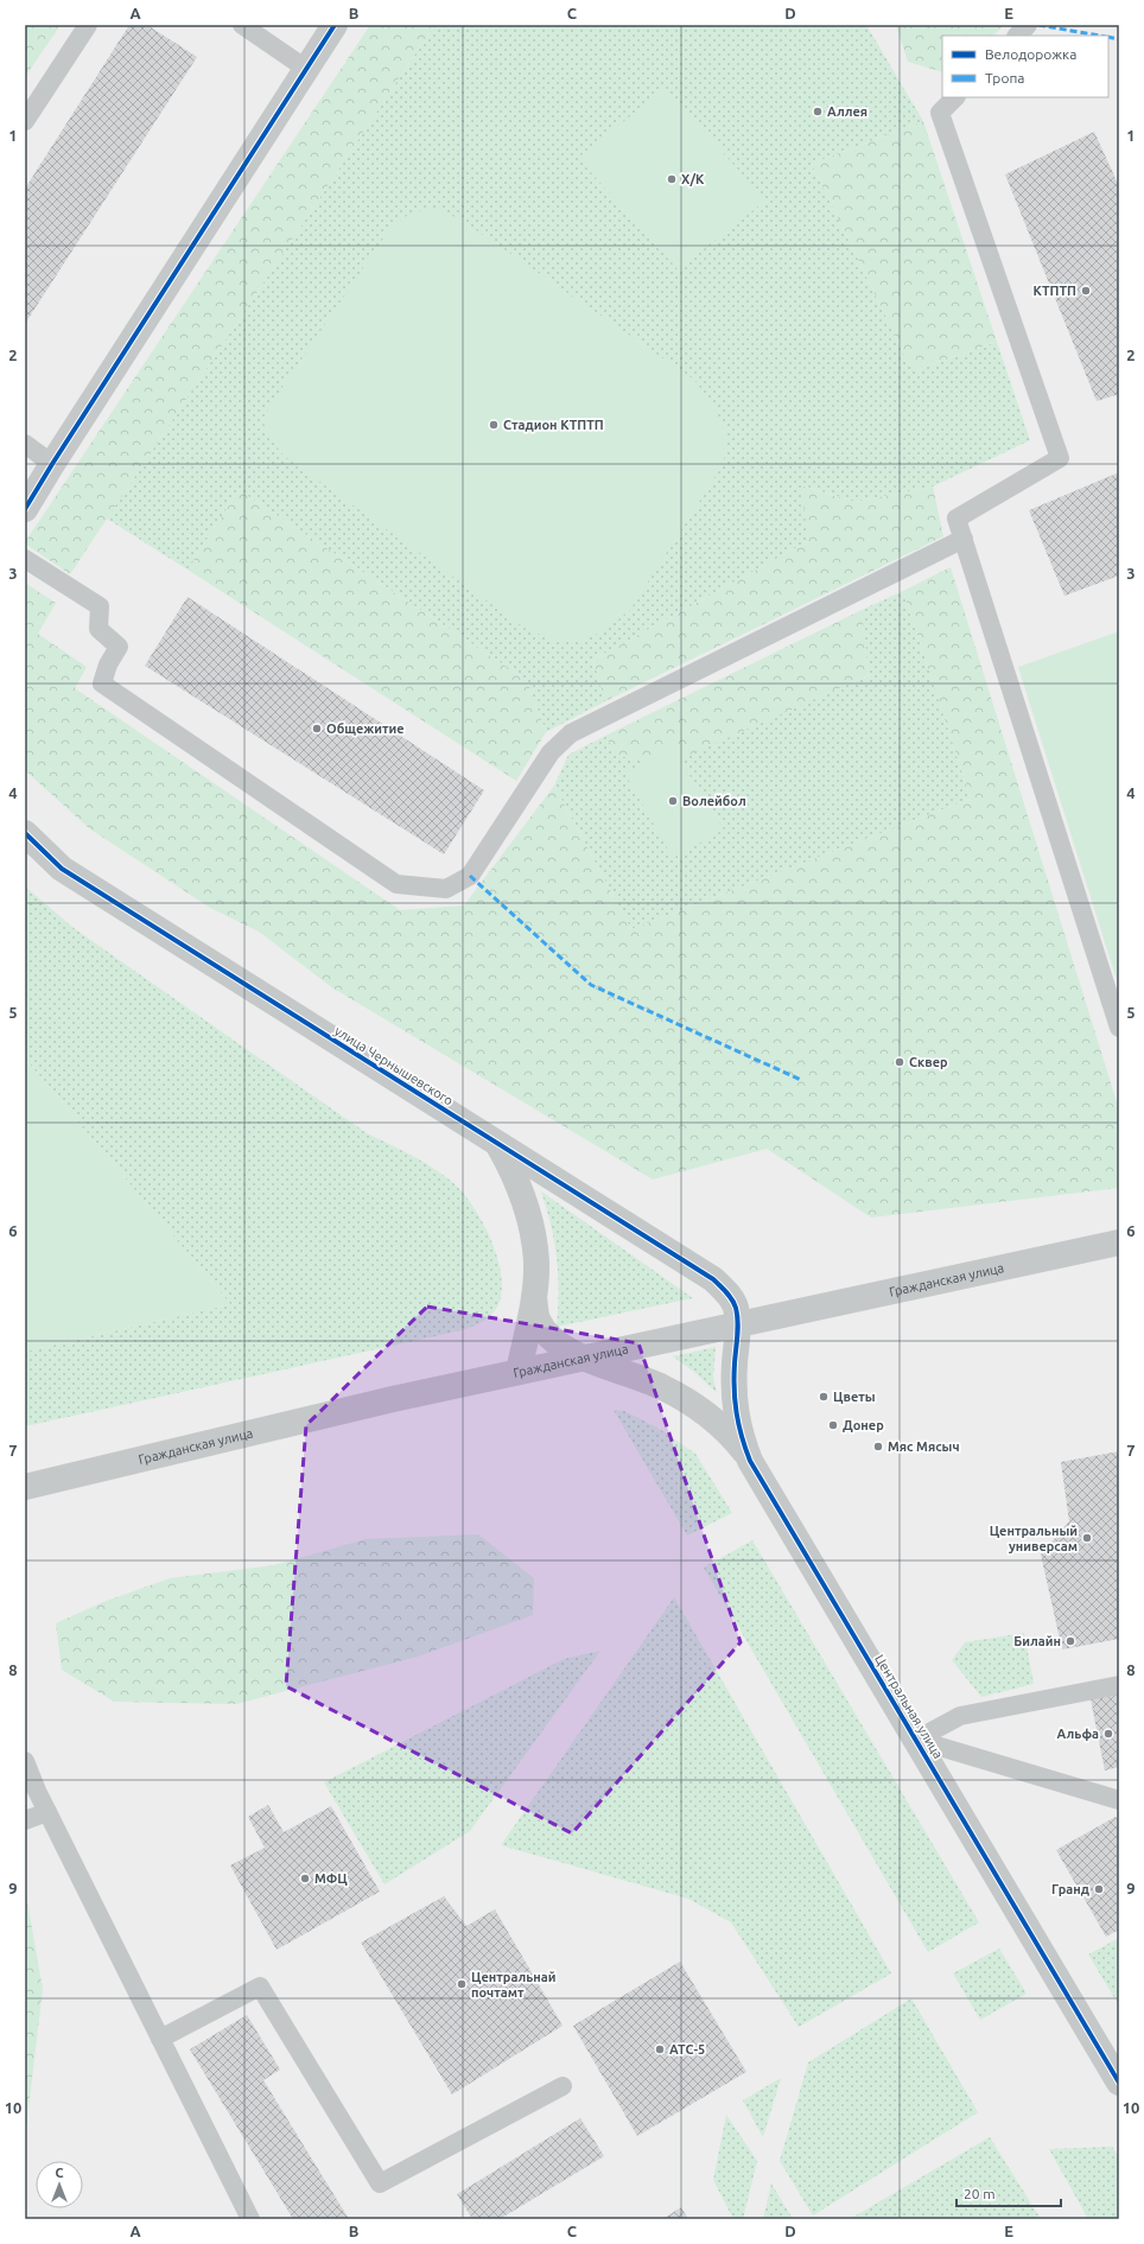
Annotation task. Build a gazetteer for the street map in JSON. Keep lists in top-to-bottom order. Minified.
{"streets":{"street":["улица Чернышевского","Гражданская улица","Центральная улица"]},"crossings":[["улица Чернышевского","Гражданская улица"],["улица Чернышевского","Центральная улица"],["Гражданская улица","Центральная улица"]],"places":["Аллея","Х/К","КТПТП","Стадион КТПТП","Общежитие","Волейбол","Сквер","Цветы","Донер","Мяс Мясыч","Центральный универсам","Билайн","Альфа","МФЦ","Гранд","Центральнай почтамт","АТС-5"],"legend":["Велодорожка","Тропа"],"scale_bar":"20 m","north":"top","grid":{"columns":["A","B","C","D","E"],"rows":["1","2","3","4","5","6","7","8","9","10"]}}
